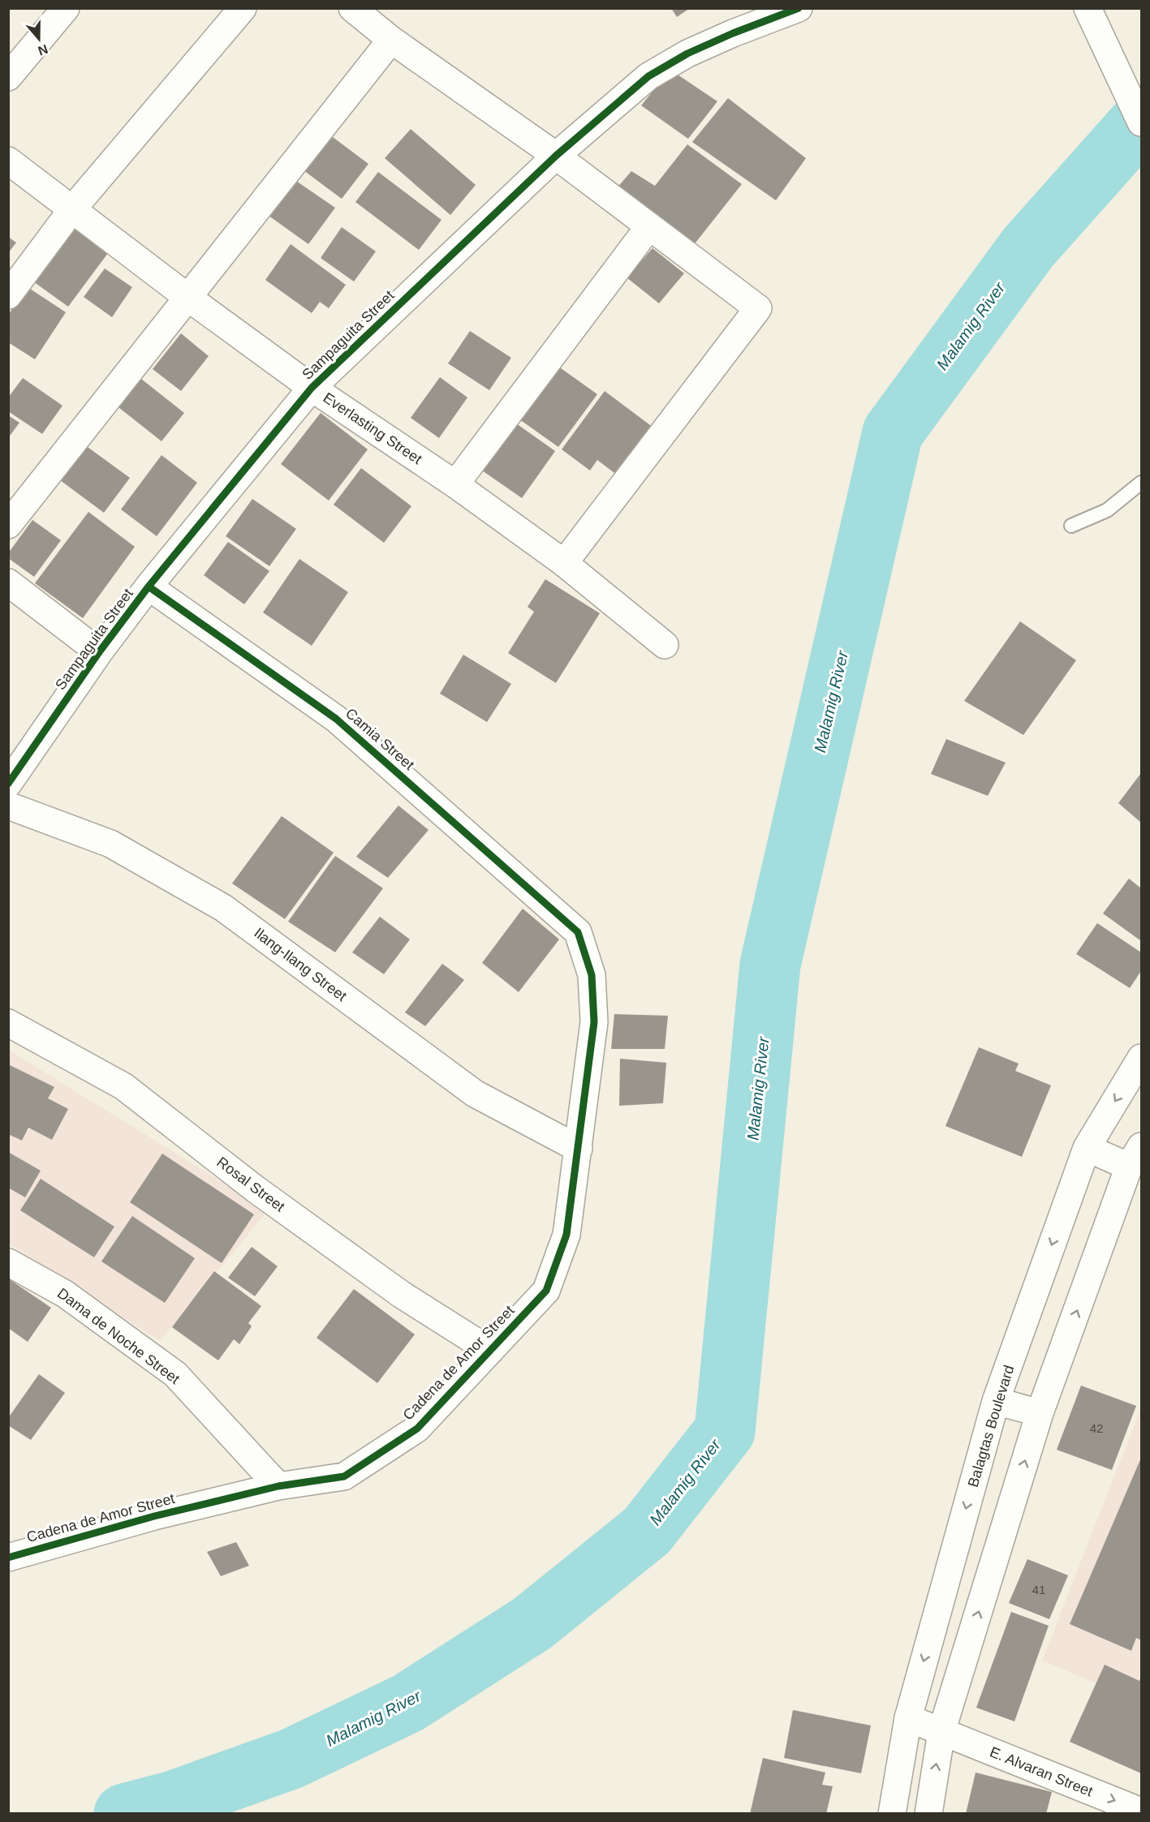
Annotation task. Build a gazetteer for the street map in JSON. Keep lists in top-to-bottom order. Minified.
{"streets":{"street":["Sampaguita Street","Everlasting Street","Camia Street","Ilang-Ilang Street","Rosal Street","Dama de Noche Street","Cadena de Amor Street","Balagtas Boulevard","E. Alvaran Street"]},"crossings":[["Sampaguita Street","Everlasting Street"],["Sampaguita Street","Camia Street"],["Camia Street","Cadena de Amor Street"],["Ilang-Ilang Street","Cadena de Amor Street"],["Rosal Street","Cadena de Amor Street"],["Dama de Noche Street","Cadena de Amor Street"],["Balagtas Boulevard","E. Alvaran Street"]],"one_way":["E. Alvaran Street"],"water":["Malamig River"],"house_numbers":["42","41"],"north":"bottom"}
